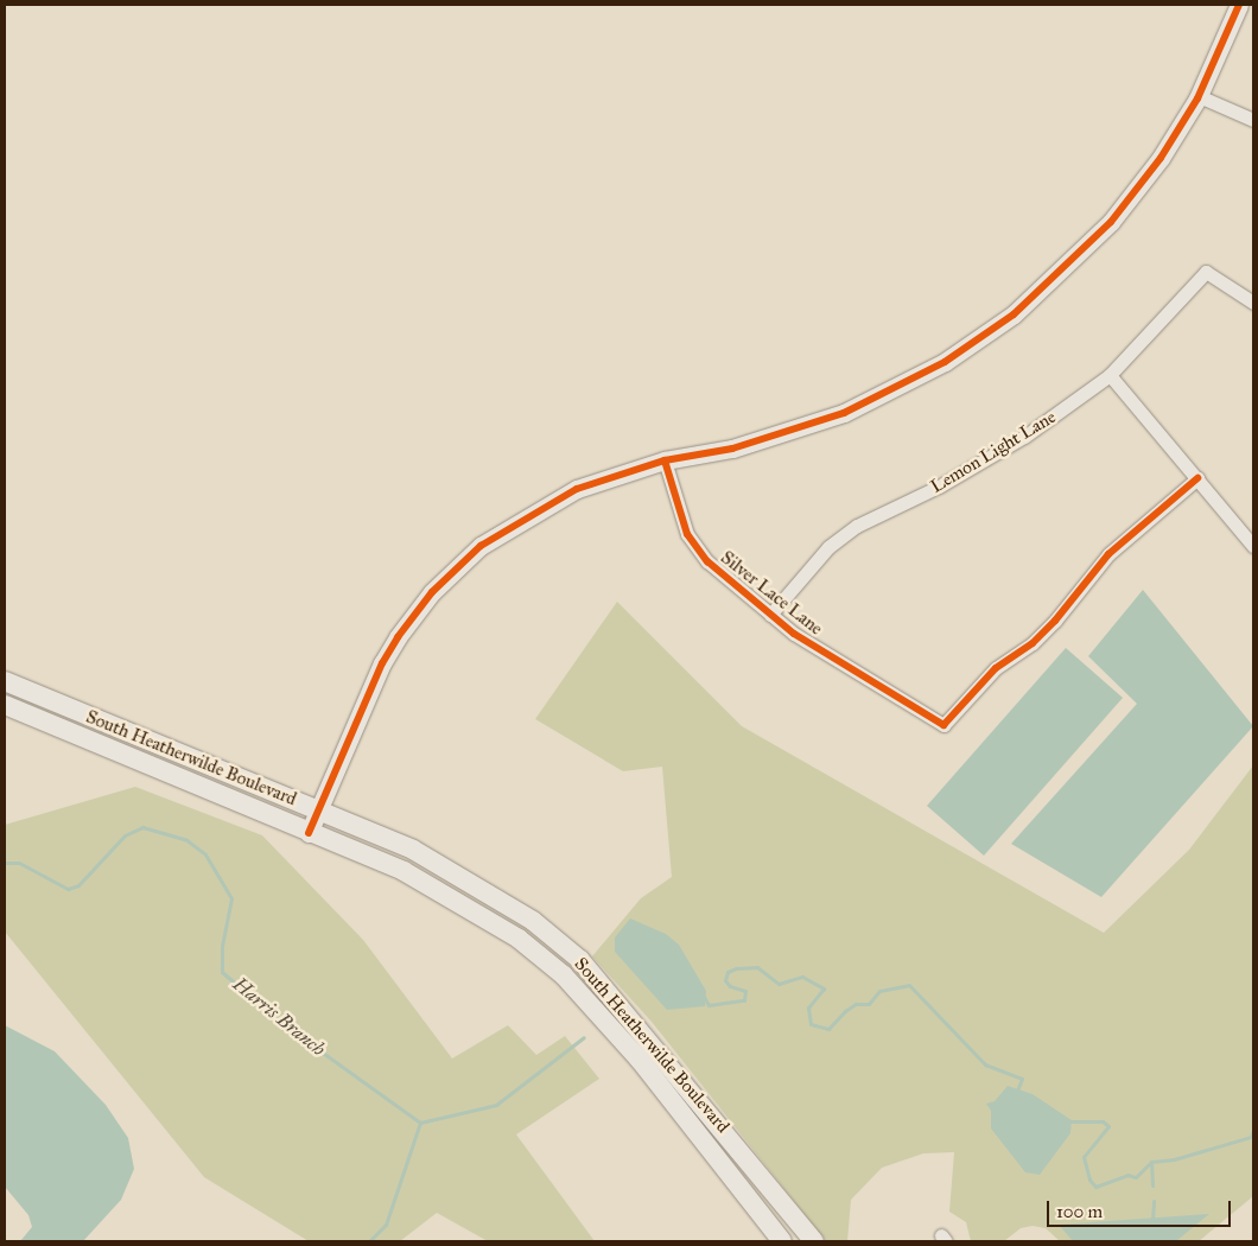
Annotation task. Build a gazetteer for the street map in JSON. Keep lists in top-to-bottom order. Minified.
{"streets":{"main road":["South Heatherwilde Boulevard"],"street":["Lemon Light Lane","Silver Lace Lane"]},"crossings":[["Lemon Light Lane","Silver Lace Lane"]],"water":["Harris Branch"],"scale_bar":"100 m"}
